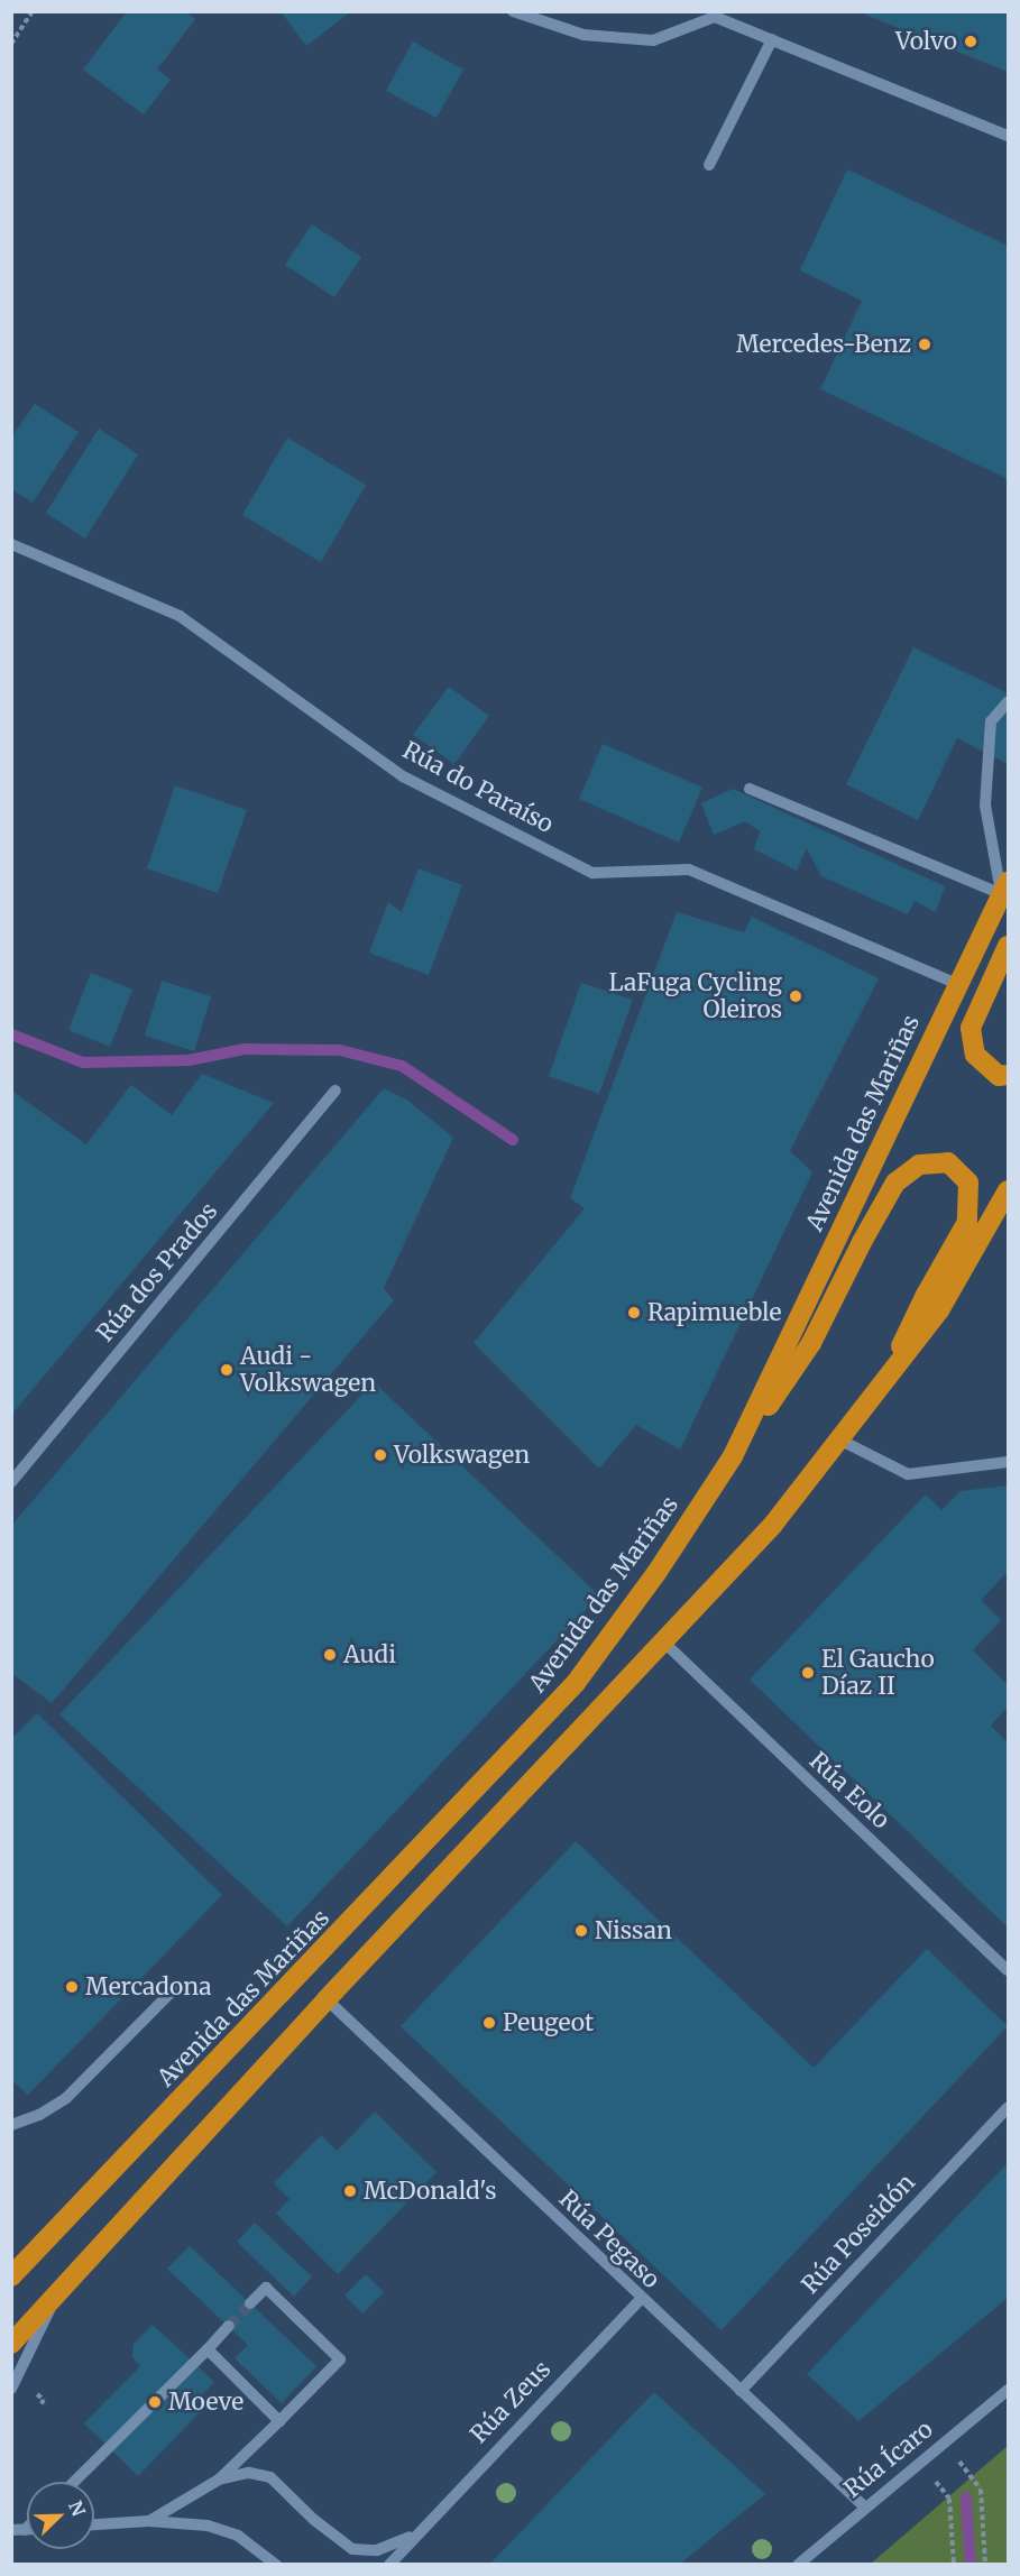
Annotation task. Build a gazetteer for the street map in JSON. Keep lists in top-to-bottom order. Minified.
{"streets":{"highway":["Avenida das Mariñas"],"street":["Rúa do Paraíso","Rúa dos Prados","Rúa Eolo","Rúa Poseidón","Rúa Pegaso","Rúa Zeus","Rúa Ícaro"]},"crossings":[["Rúa do Paraíso","Avenida das Mariñas"],["Rúa Poseidón","Rúa Pegaso"],["Rúa Pegaso","Rúa Zeus"],["Rúa Pegaso","Rúa Ícaro"]],"places":["Volvo","Mercedes-Benz","LaFuga Cycling Oleiros","Rapimueble","Audi - Volkswagen","Volkswagen","Audi","El Gaucho Díaz II","Nissan","Mercadona","Peugeot","McDonald's","Moeve"],"north":"top right"}
